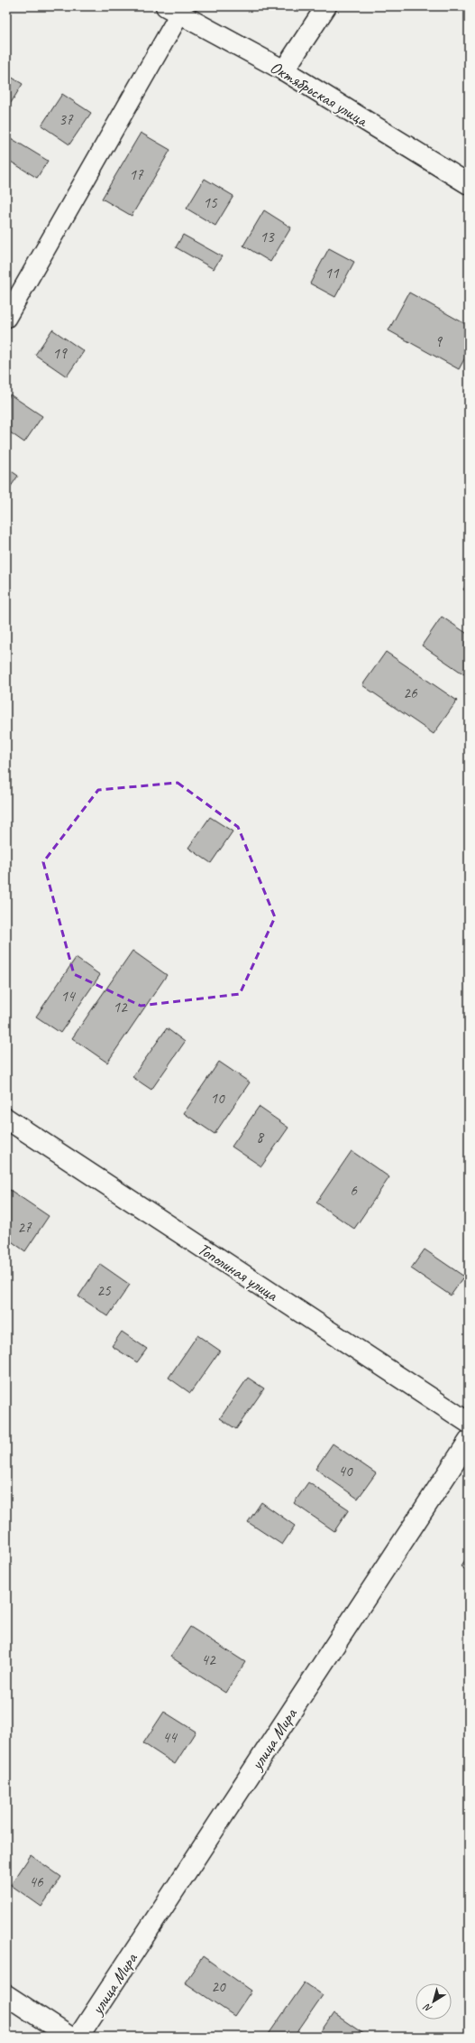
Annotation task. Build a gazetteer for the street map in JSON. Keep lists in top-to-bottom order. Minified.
{"streets":{"street":["Октябрьская улица","Тополиная улица","улица Мира"]},"house_numbers":["37","17","15","13","11","9","19","26","14","12","10","8","6","27","25","40","42","44","46","20"],"north":"bottom left"}
